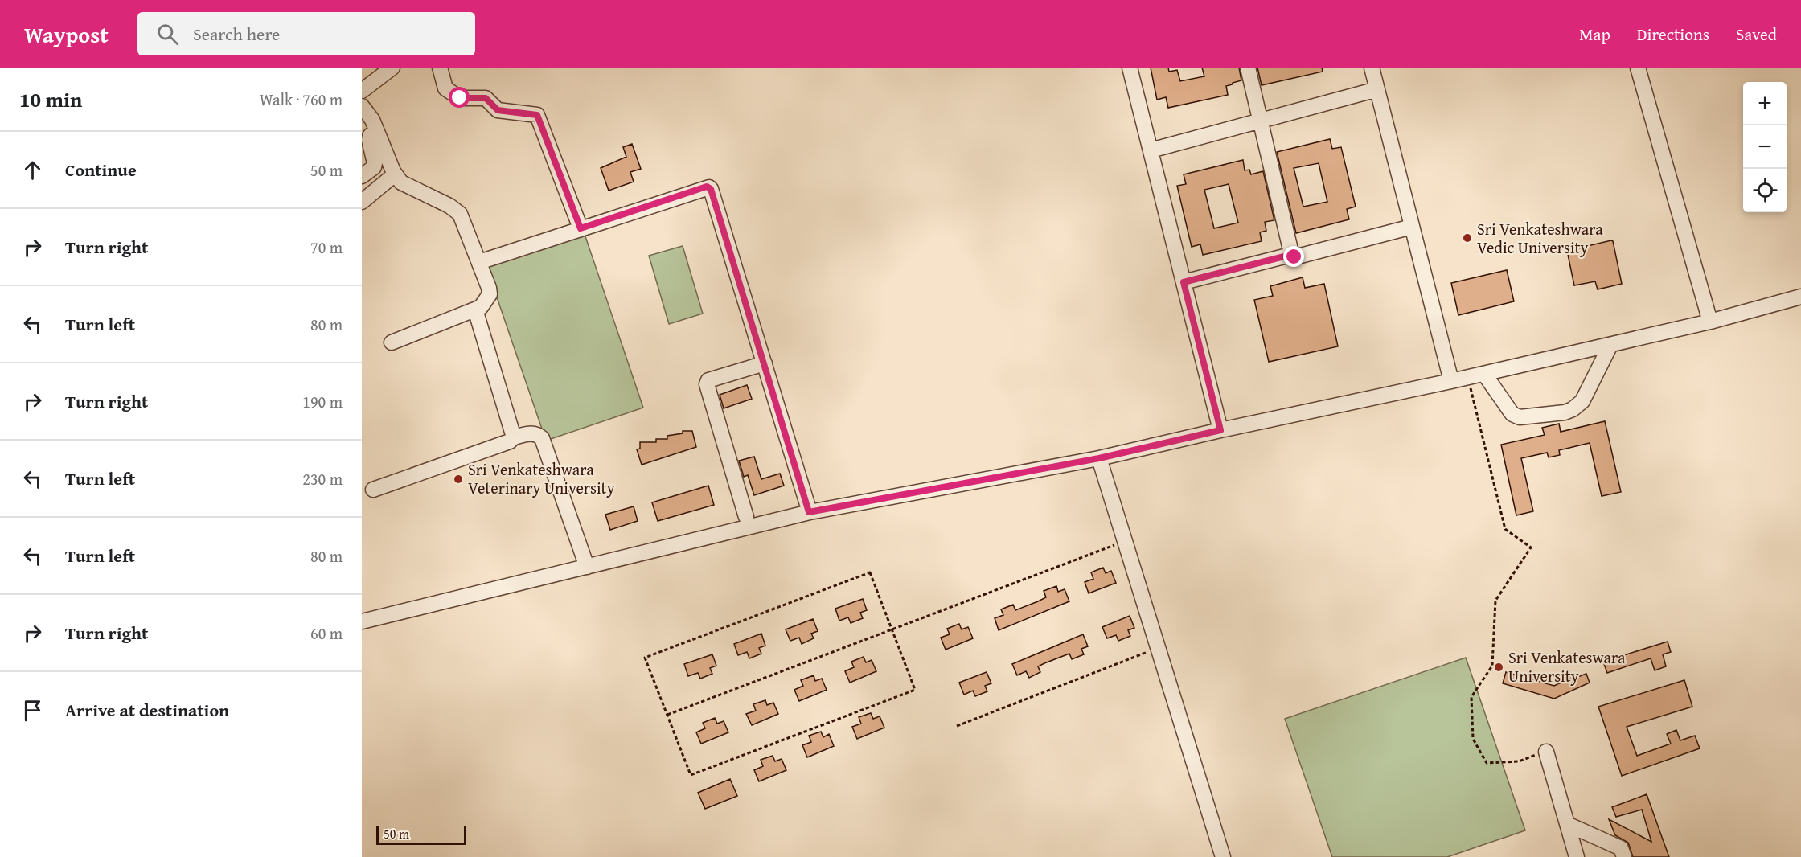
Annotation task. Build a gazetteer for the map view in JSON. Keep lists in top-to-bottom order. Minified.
{"places":["Sri Venkateshwara Vedic University","Sri Venkateshwara Veterinary University","Sri Venkateswara University"],"scale_bar":"50 m","page":{"header":"Waypost","search":"Search here","nav":["Map","Directions","Saved"],"heading":["10 min","Walk · 760 m"],"map_buttons":["+","−"],"list":[["Continue","50 m"],["Turn right","70 m"],["Turn left","80 m"],["Turn right","190 m"],["Turn left","230 m"],["Turn left","80 m"],["Turn right","60 m"],"Arrive at destination"],"scale":"50 m"}}
